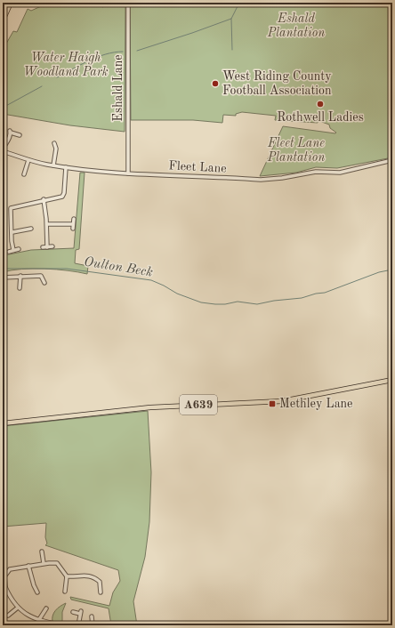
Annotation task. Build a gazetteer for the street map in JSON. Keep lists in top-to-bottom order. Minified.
{"streets":{"main road":["A639"],"street":["Eshald Lane","Fleet Lane"]},"crossings":[["Eshald Lane","Fleet Lane"]],"water":["Oulton Beck"],"parks":["Eshald Plantation","Water Haigh Woodland Park","Fleet Lane Plantation"],"places":{"other":["West Riding County Football Association","Rothwell Ladies"],"transit":["Methley Lane"]}}
